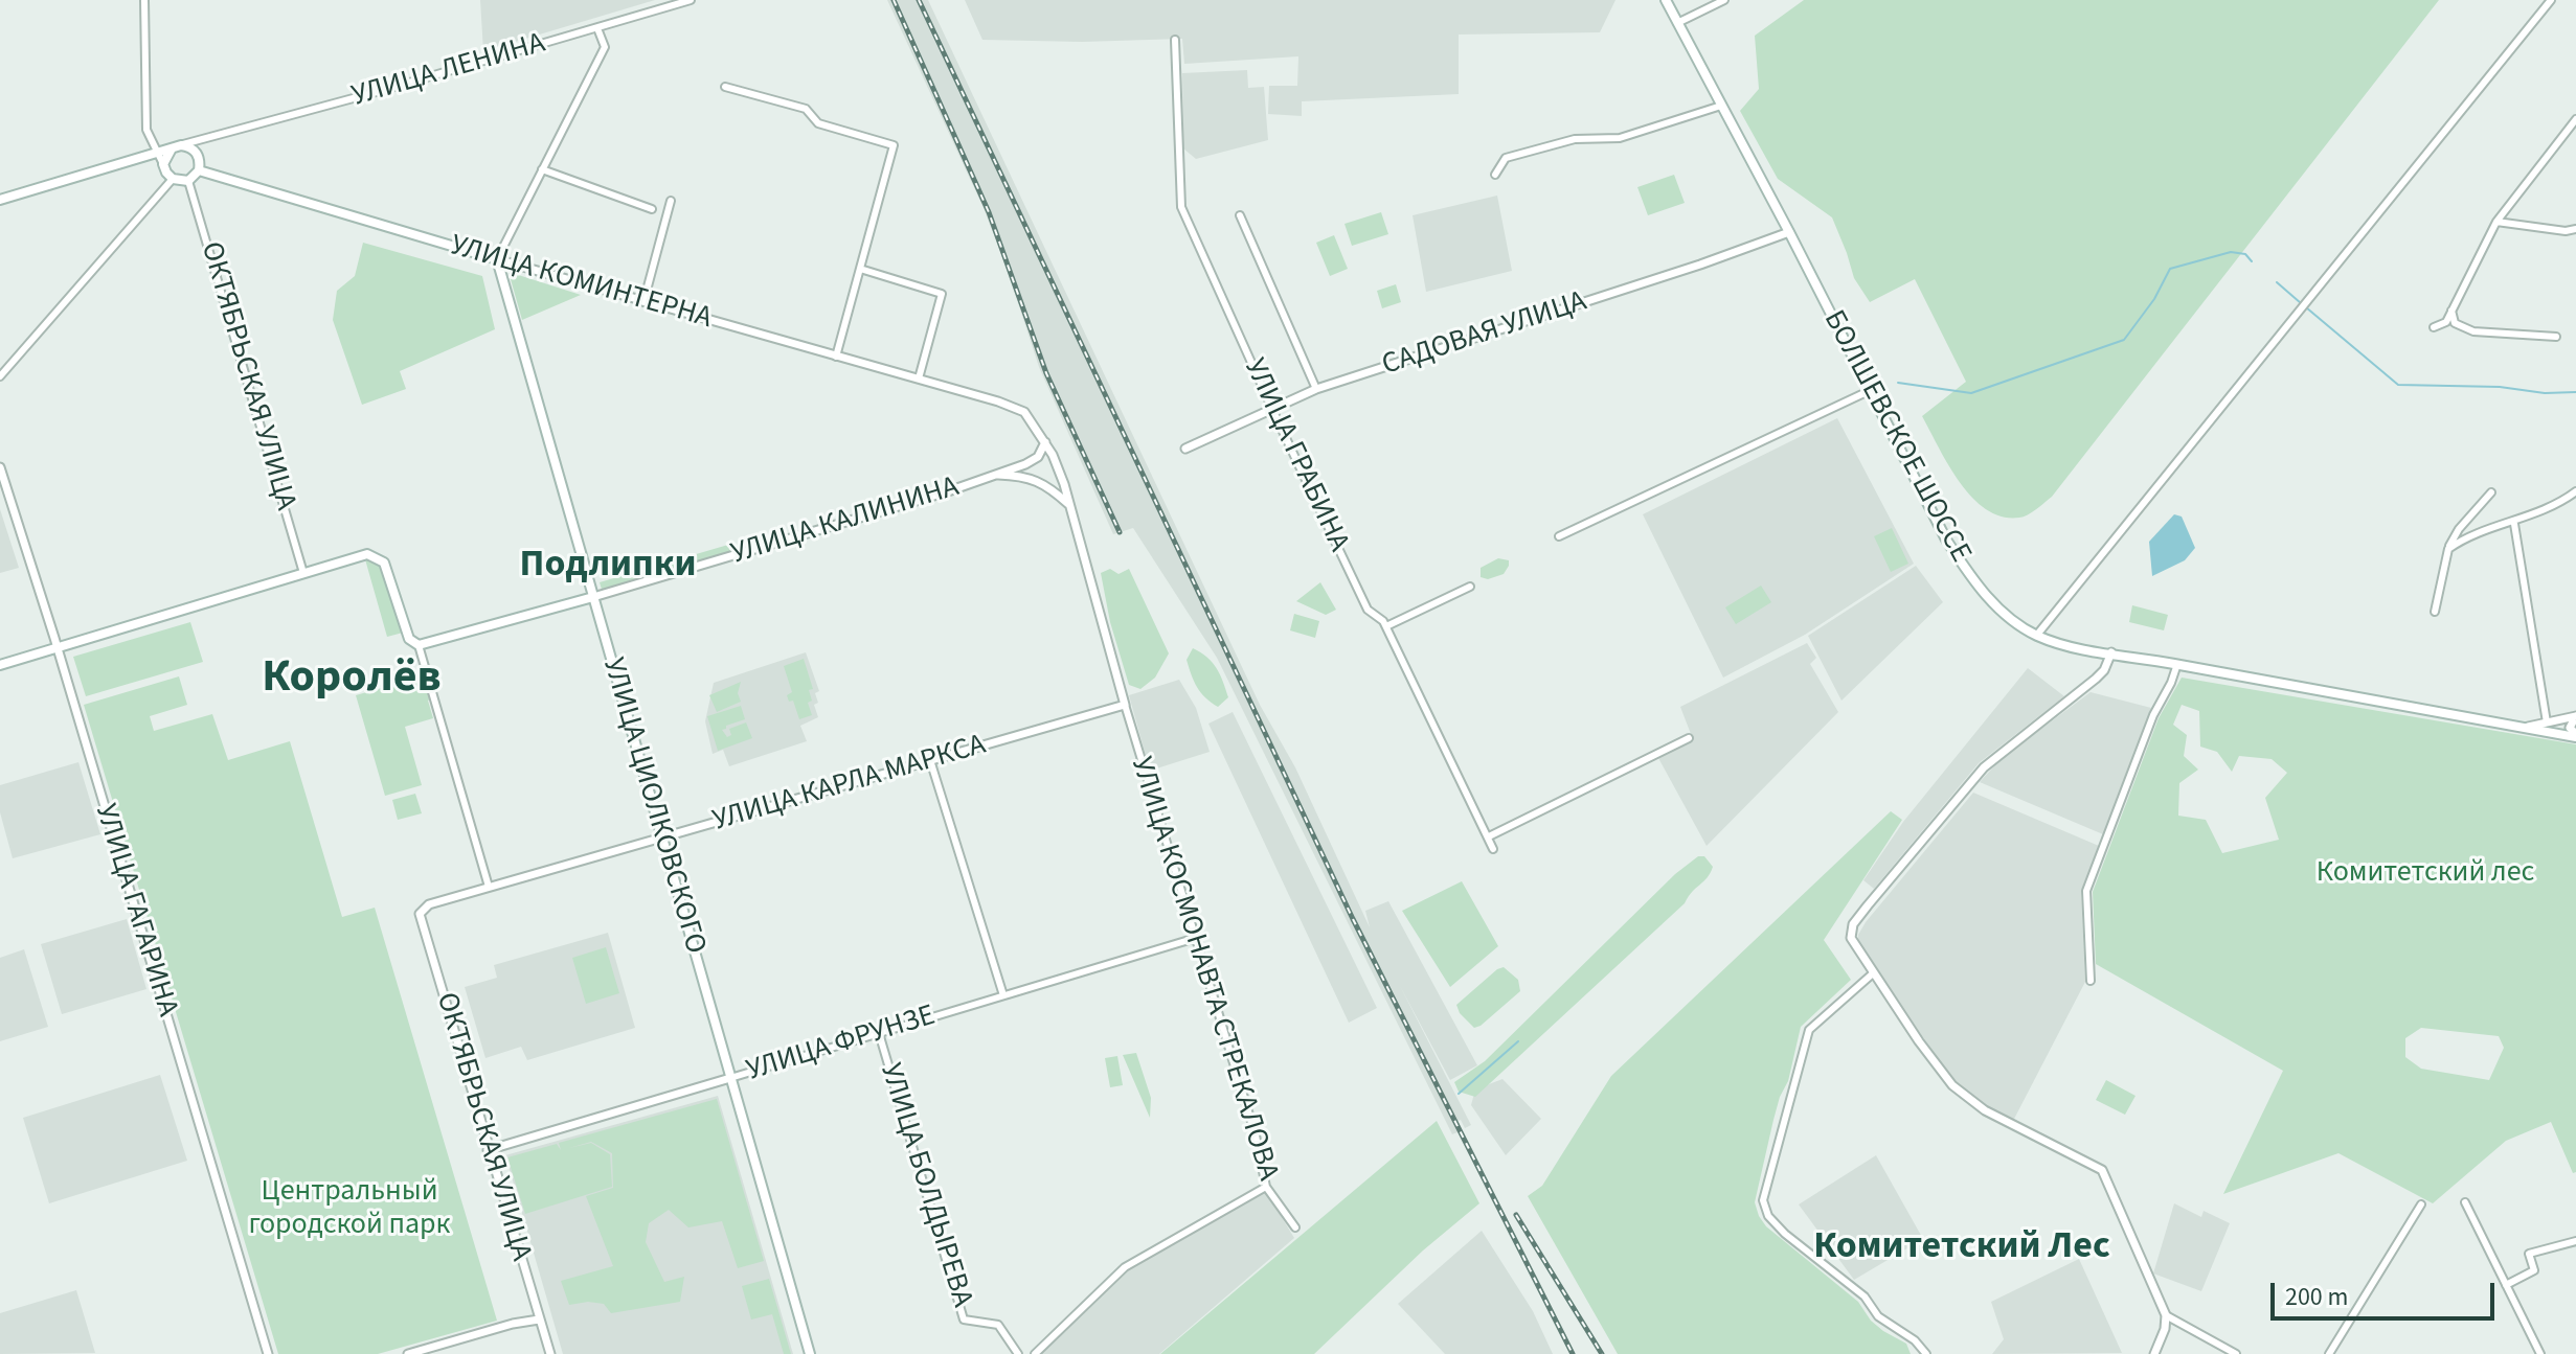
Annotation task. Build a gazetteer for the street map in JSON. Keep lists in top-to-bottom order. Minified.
{"streets":{"main road":["УЛИЦА ЛЕНИНА","УЛИЦА КОМИНТЕРНА","БОЛШЕВСКОЕ ШОССЕ","УЛИЦА КАЛИНИНА","УЛИЦА ЦИОЛКОВСКОГО"],"street":["САДОВАЯ УЛИЦА","ОКТЯБРЬСКАЯ УЛИЦА","УЛИЦА ГРАБИНА","УЛИЦА КАРЛА МАРКСА","УЛИЦА ГАГАРИНА","УЛИЦА КОСМОНАВТА СТРЕКАЛОВА","УЛИЦА ФРУНЗЕ","УЛИЦА БОЛДЫРЕВА"]},"crossings":[["УЛИЦА ЛЕНИНА","УЛИЦА КОМИНТЕРНА"],["УЛИЦА ЛЕНИНА","ОКТЯБРЬСКАЯ УЛИЦА"],["УЛИЦА КОМИНТЕРНА","ОКТЯБРЬСКАЯ УЛИЦА"],["УЛИЦА КОМИНТЕРНА","УЛИЦА КАЛИНИНА"],["УЛИЦА КОМИНТЕРНА","УЛИЦА КАРЛА МАРКСА"],["УЛИЦА КОМИНТЕРНА","УЛИЦА ЦИОЛКОВСКОГО"],["УЛИЦА КОМИНТЕРНА","УЛИЦА КОСМОНАВТА СТРЕКАЛОВА"],["САДОВАЯ УЛИЦА","БОЛШЕВСКОЕ ШОССЕ"],["САДОВАЯ УЛИЦА","УЛИЦА ГРАБИНА"],["ОКТЯБРЬСКАЯ УЛИЦА","УЛИЦА КАРЛА МАРКСА"],["ОКТЯБРЬСКАЯ УЛИЦА","УЛИЦА ФРУНЗЕ"],["УЛИЦА КАЛИНИНА","УЛИЦА ЦИОЛКОВСКОГО"],["УЛИЦА КАРЛА МАРКСА","УЛИЦА ЦИОЛКОВСКОГО"],["УЛИЦА КАРЛА МАРКСА","УЛИЦА КОСМОНАВТА СТРЕКАЛОВА"],["УЛИЦА ЦИОЛКОВСКОГО","УЛИЦА ФРУНЗЕ"],["УЛИЦА КОСМОНАВТА СТРЕКАЛОВА","УЛИЦА ФРУНЗЕ"],["УЛИЦА ФРУНЗЕ","УЛИЦА БОЛДЫРЕВА"]],"districts":["Подлипки","Королёв","Комитетский Лес"],"parks":["Комитетский лес","Центральный городской парк"],"scale_bar":"200 m"}
